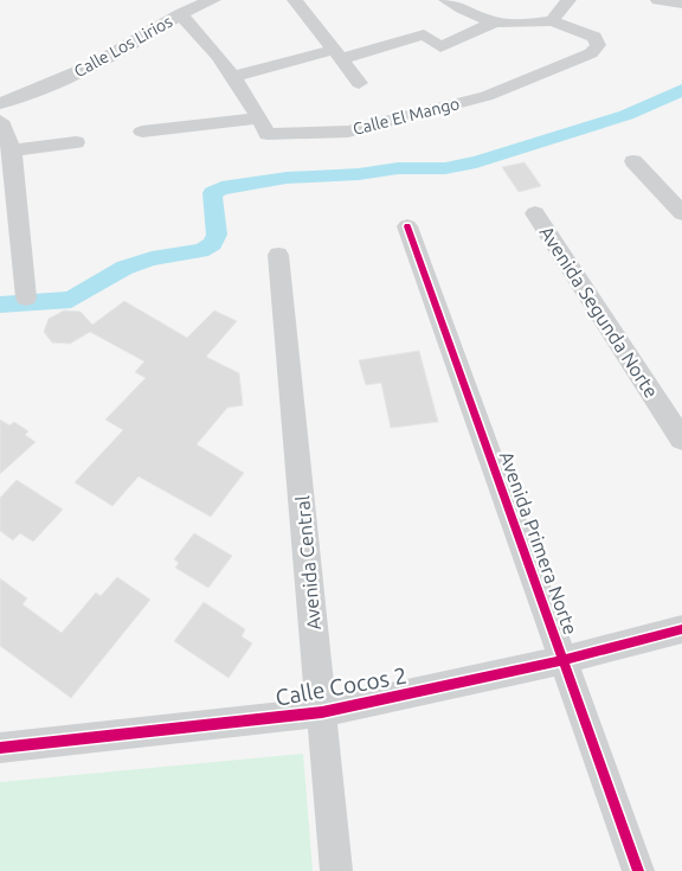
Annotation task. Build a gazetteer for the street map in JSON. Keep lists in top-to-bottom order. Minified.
{"streets":{"street":["Calle Los Lirios","Calle El Mango","Avenida Segunda Norte","Avenida Primera Norte","Avenida Central","Calle Cocos 2"]},"crossings":[["Avenida Primera Norte","Calle Cocos 2"],["Avenida Central","Calle Cocos 2"]]}
